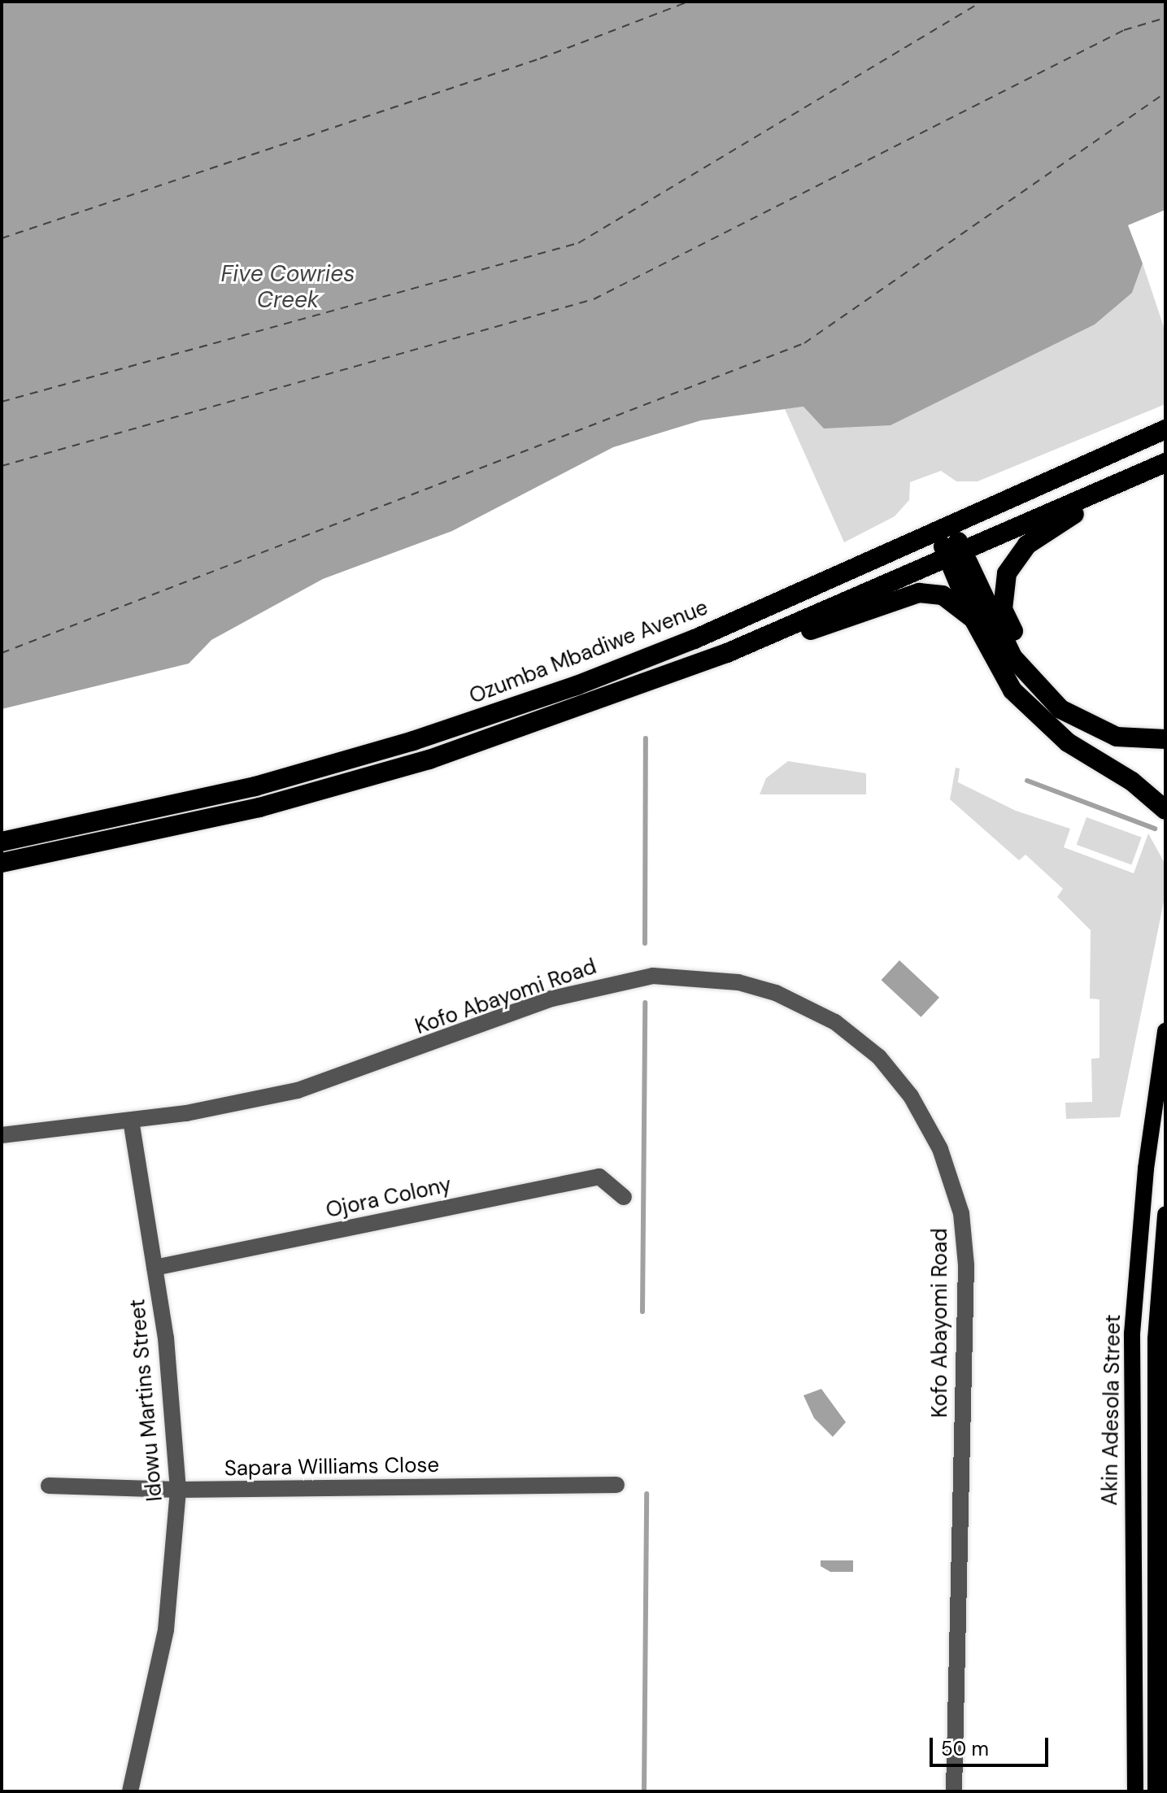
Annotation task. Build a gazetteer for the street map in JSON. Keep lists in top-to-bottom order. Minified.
{"streets":{"highway":["Ozumba Mbadiwe Avenue"],"main road":["Akin Adesola Street"],"street":["Kofo Abayomi Road","Ojora Colony","Idowu Martins Street","Sapara Williams Close"]},"crossings":[["Kofo Abayomi Road","Idowu Martins Street"],["Ojora Colony","Idowu Martins Street"],["Idowu Martins Street","Sapara Williams Close"]],"water":["Five Cowries Creek"],"scale_bar":"50 m"}
